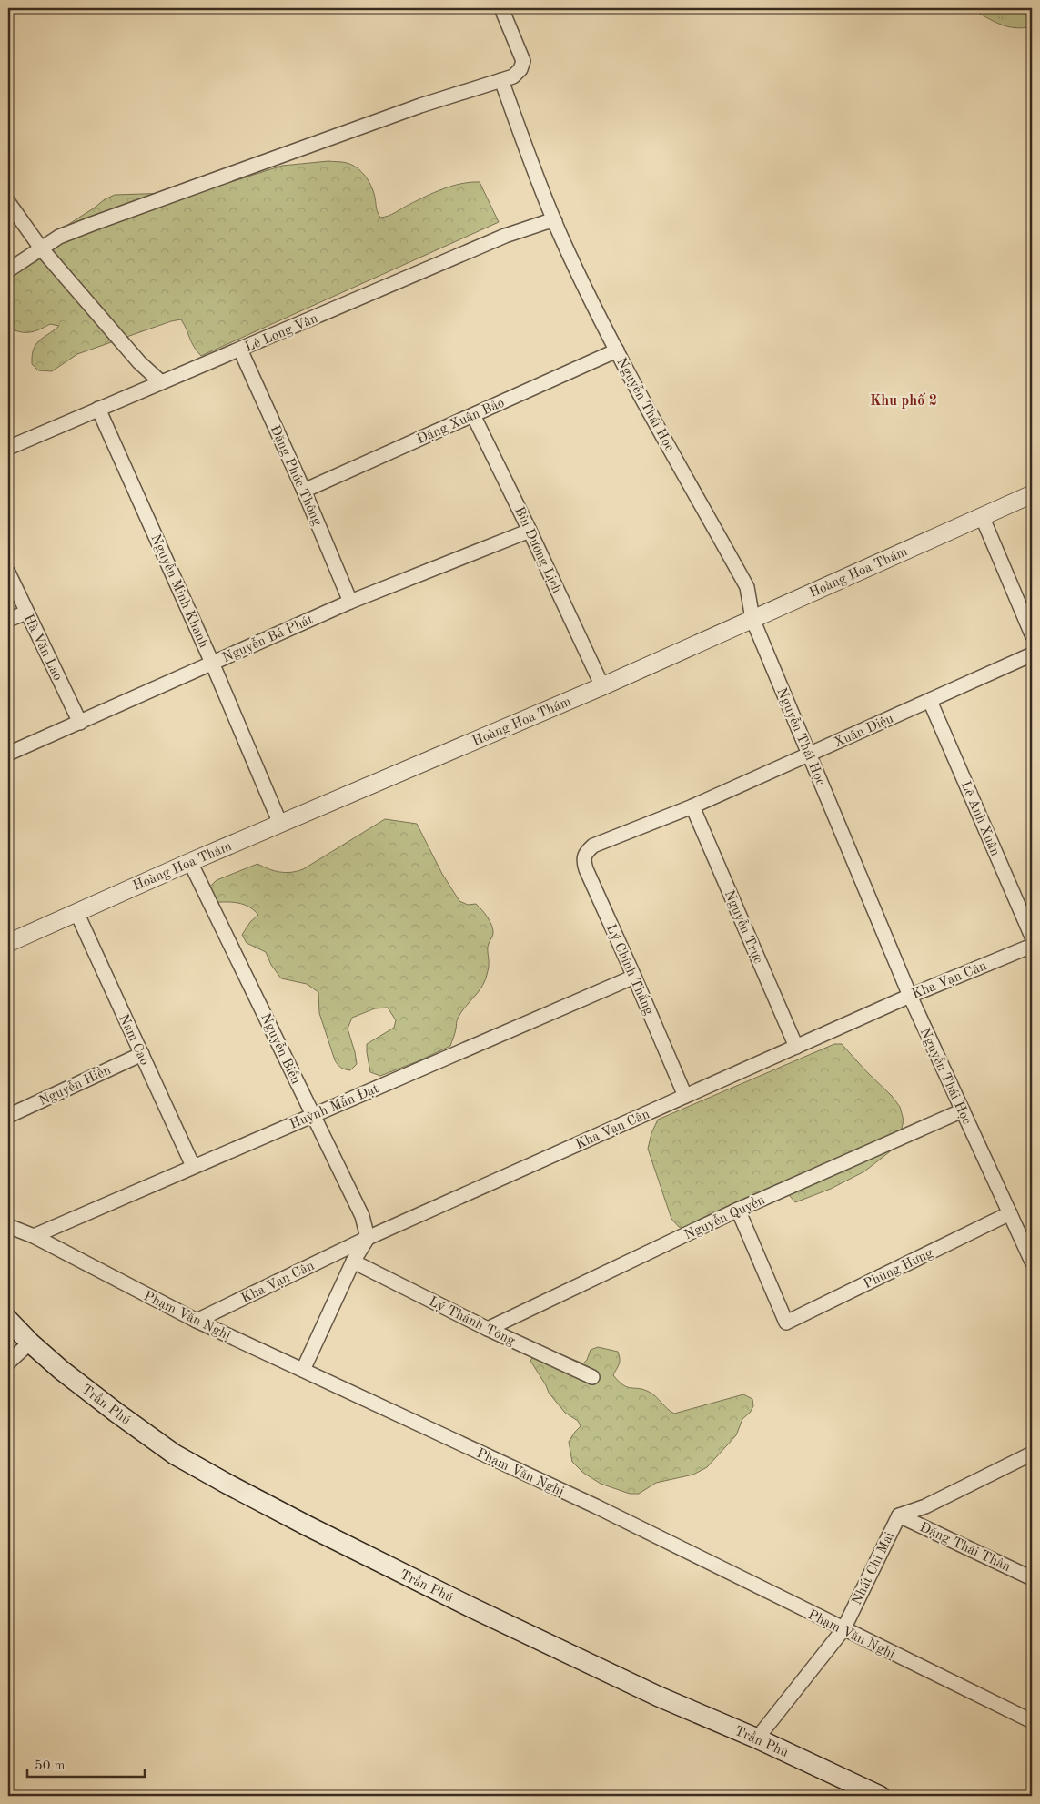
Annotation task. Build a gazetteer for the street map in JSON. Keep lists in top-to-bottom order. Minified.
{"streets":{"main road":["Trần Phú"],"street":["Lê Long Vân","Nguyễn Thái Học","Đặng Xuân Bảo","Đặng Phúc Thông","Bùi Dương Lịch","Hoàng Hoa Thám","Nguyễn Minh Khanh","Nguyễn Bá Phát","Hà Văn Lao","Xuân Diệu","Lê Anh Xuân","Nguyễn Trực","Lý Chính Thắng","Kha Vạn Cân","Nam Cao","Nguyễn Biểu","Nguyễn Hiền","Huỳnh Mẫn Đạt","Nguyễn Quyền","Phùng Hưng","Phạm Văn Nghị","Lý Thánh Tông","Đặng Thái Thân","Nhất Chi Mai"]},"crossings":[["Lê Long Vân","Nguyễn Thái Học"],["Lê Long Vân","Đặng Phúc Thông"],["Lê Long Vân","Nguyễn Minh Khanh"],["Nguyễn Thái Học","Đặng Xuân Bảo"],["Nguyễn Thái Học","Hoàng Hoa Thám"],["Nguyễn Thái Học","Xuân Diệu"],["Nguyễn Thái Học","Kha Vạn Cân"],["Nguyễn Thái Học","Nguyễn Quyền"],["Nguyễn Thái Học","Phùng Hưng"],["Đặng Xuân Bảo","Đặng Phúc Thông"],["Đặng Xuân Bảo","Bùi Dương Lịch"],["Đặng Phúc Thông","Nguyễn Bá Phát"],["Bùi Dương Lịch","Hoàng Hoa Thám"],["Bùi Dương Lịch","Nguyễn Bá Phát"],["Hoàng Hoa Thám","Nguyễn Minh Khanh"],["Hoàng Hoa Thám","Nam Cao"],["Hoàng Hoa Thám","Nguyễn Biểu"],["Nguyễn Minh Khanh","Nguyễn Bá Phát"],["Nguyễn Bá Phát","Hà Văn Lao"],["Xuân Diệu","Lê Anh Xuân"],["Xuân Diệu","Nguyễn Trực"],["Xuân Diệu","Lý Chính Thắng"],["Nguyễn Trực","Kha Vạn Cân"],["Lý Chính Thắng","Kha Vạn Cân"],["Lý Chính Thắng","Huỳnh Mẫn Đạt"],["Kha Vạn Cân","Nguyễn Biểu"],["Kha Vạn Cân","Phạm Văn Nghị"],["Nam Cao","Nguyễn Hiền"],["Nam Cao","Huỳnh Mẫn Đạt"],["Nguyễn Biểu","Huỳnh Mẫn Đạt"],["Huỳnh Mẫn Đạt","Phạm Văn Nghị"],["Nguyễn Quyền","Phùng Hưng"],["Nguyễn Quyền","Lý Thánh Tông"],["Phạm Văn Nghị","Nhất Chi Mai"],["Trần Phú","Nhất Chi Mai"],["Đặng Thái Thân","Nhất Chi Mai"]],"districts":["Khu phố 2"],"scale_bar":"50 m"}
